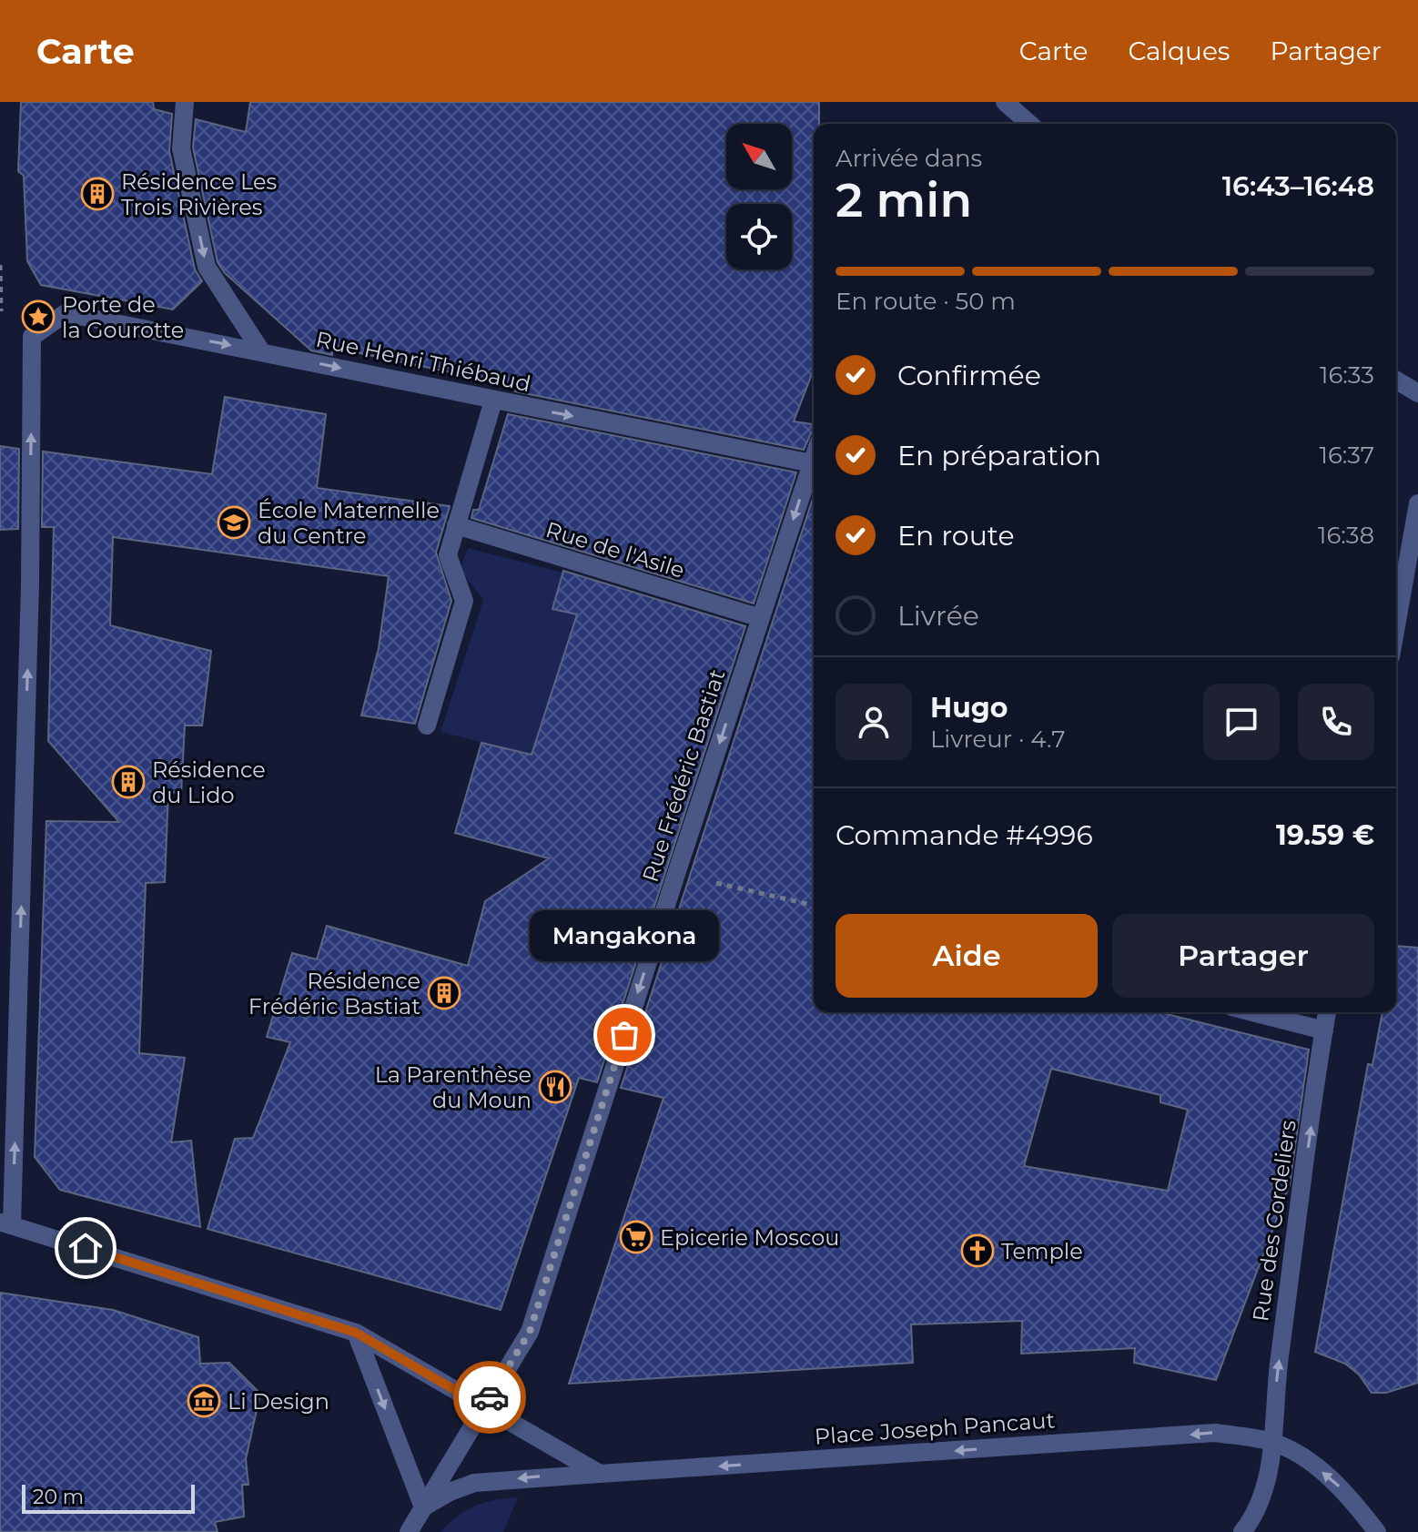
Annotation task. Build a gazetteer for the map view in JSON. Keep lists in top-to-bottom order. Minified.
{"streets":{"street":["Rue Henri Thiébaud","Rue de l'Asile","Rue Frédéric Bastiat","Rue des Cordeliers","Place Joseph Pancaut"]},"crossings":[["Rue Henri Thiébaud","Rue Frédéric Bastiat"],["Rue de l'Asile","Rue Frédéric Bastiat"],["Rue des Cordeliers","Place Joseph Pancaut"]],"one_way":["Rue Frédéric Bastiat","Rue des Cordeliers","Place Joseph Pancaut"],"places":{"building":["Résidence Les Trois Rivières","Résidence du Lido","Résidence Frédéric Bastiat"],"place":["Porte de la Gourotte"],"school or university":["École Maternelle du Centre"],"other":["Mangakona"],"restaurant":["La Parenthèse du Moun"],"supermarket":["Epicerie Moscou"],"church":["Temple"],"museum":["Li Design"]},"scale_bar":"20 m","north":"top left","page":{"header":"Carte","nav":["Carte","Calques","Partager"],"heading":["2 min","Arrivée dans","16:43–16:48"],"panel":["Hugo","Livreur · 4.7","Commande #4996","19.59 €"],"bar":"En route · 50 m","list":[["Confirmée","16:33"],["En préparation","16:37"],["En route","16:38"],"Livrée"],"buttons":["Aide","Partager"],"bubble":"Mangakona","scale":"20 m"}}
